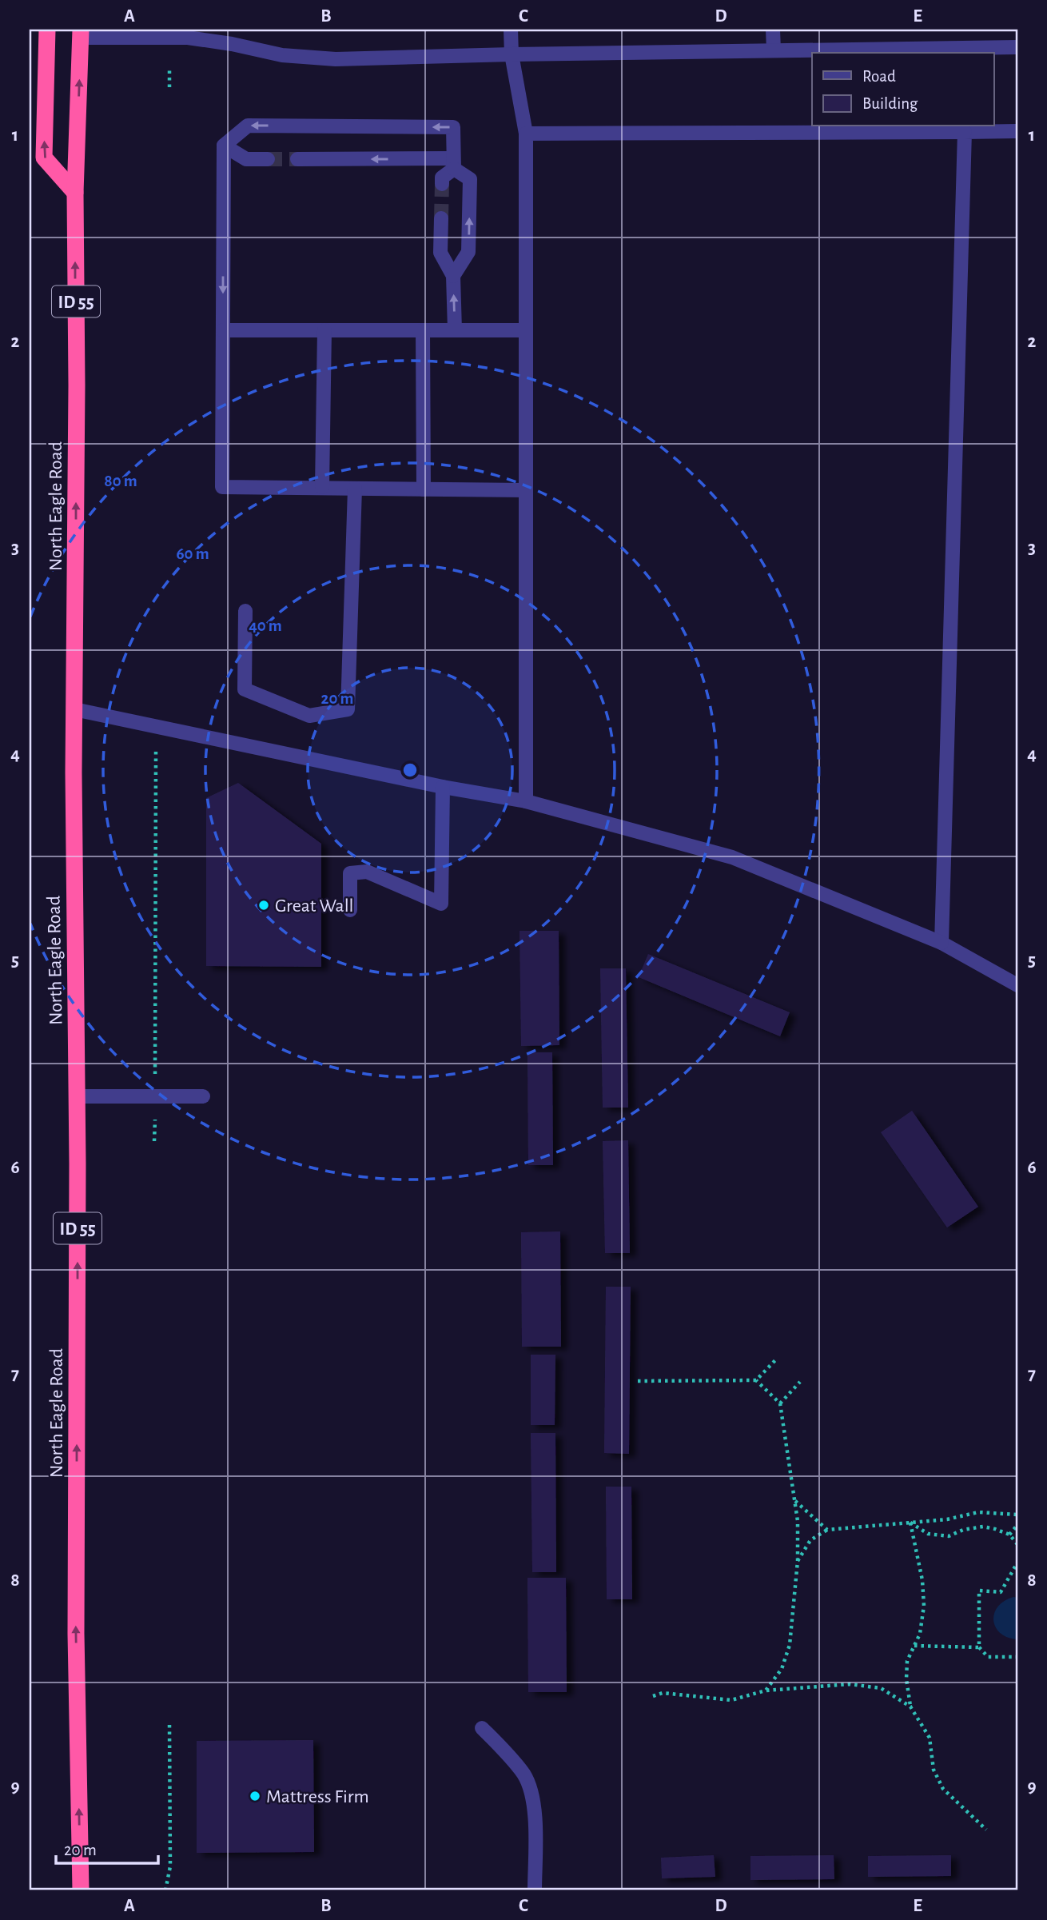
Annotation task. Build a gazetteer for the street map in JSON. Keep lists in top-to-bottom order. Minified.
{"streets":{"highway":["ID 55","North Eagle Road"]},"one_way":["North Eagle Road"],"places":["Great Wall","Mattress Firm"],"legend":["Road","Building"],"scale_bar":"20 m","grid":{"columns":["A","B","C","D","E"],"rows":["1","2","3","4","5","6","7","8","9"]},"rings":["80 m","60 m","40 m","20 m"]}
